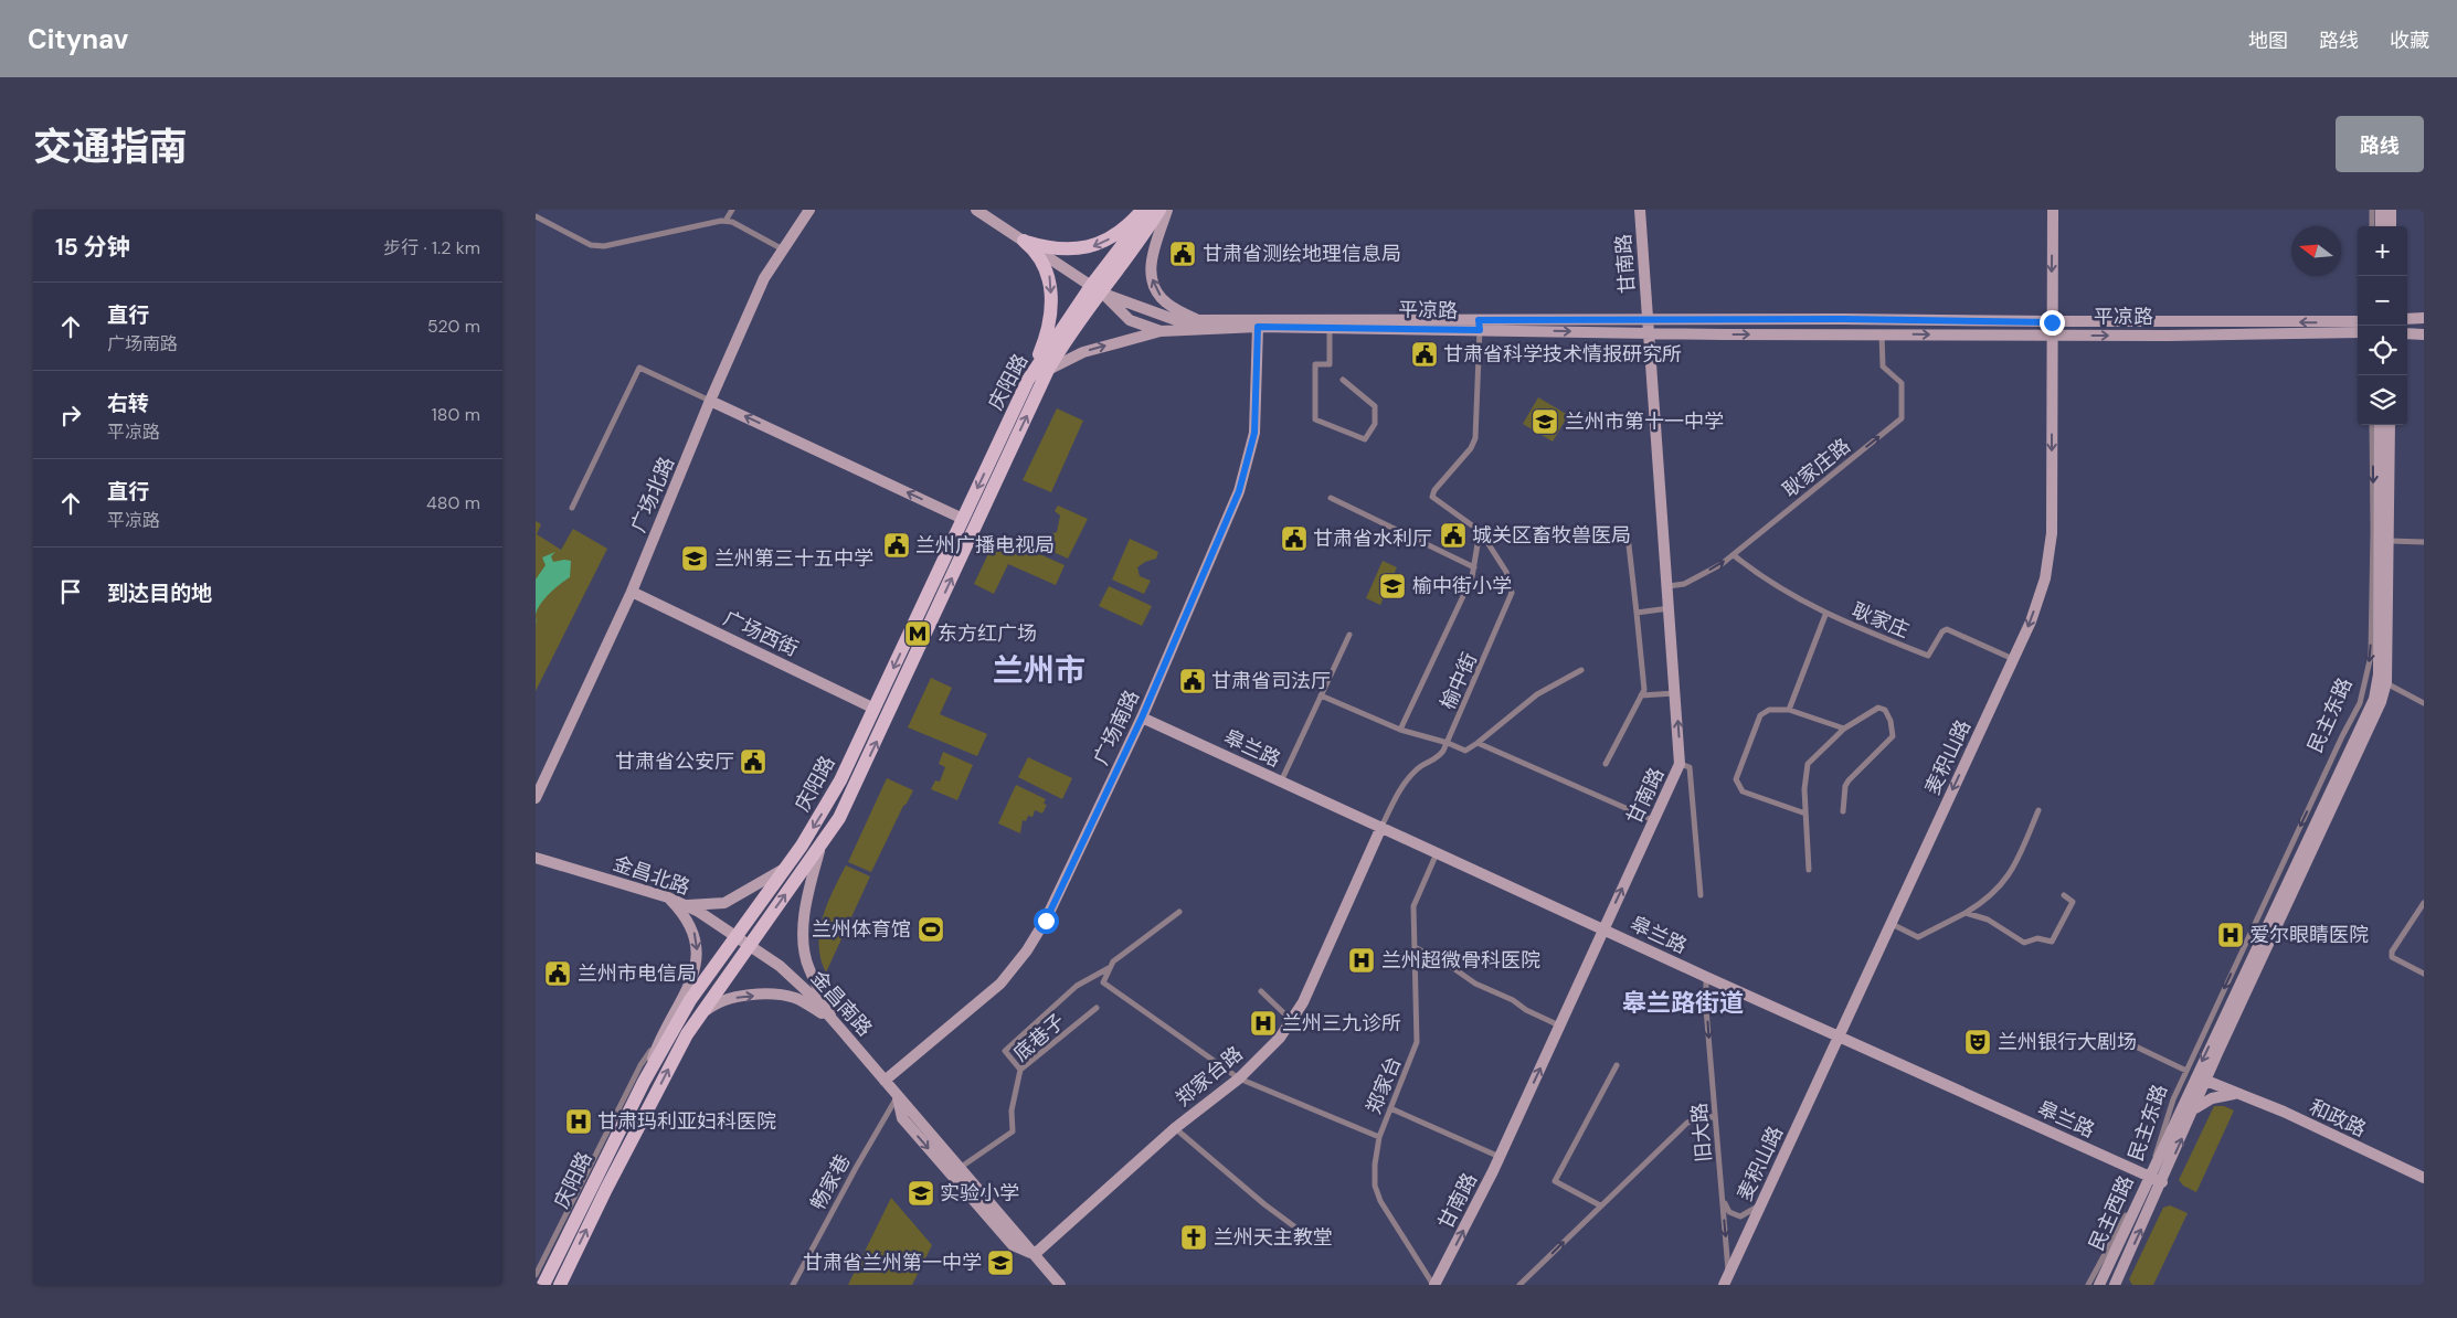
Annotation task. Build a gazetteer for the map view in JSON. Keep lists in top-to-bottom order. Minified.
{"streets":{"main road":["庆阳路"],"street":["甘南路","平凉路","耿家庄路","广场北路","耿家庄","广场西街","榆中街","民主东路","广场南路","皋兰路","麦积山路","金昌北路","金昌南路","底巷子","郑家台路","郑家台","和政路","旧大路","畅家巷","民主西路"]},"crossings":[["甘南路","平凉路"],["甘南路","耿家庄路"],["甘南路","皋兰路"],["甘南路","郑家台"],["平凉路","庆阳路"],["平凉路","耿家庄路"],["平凉路","榆中街"],["平凉路","广场南路"],["平凉路","麦积山路"],["庆阳路","广场西街"],["庆阳路","金昌北路"],["庆阳路","金昌南路"],["耿家庄路","耿家庄"],["广场北路","广场西街"],["耿家庄","麦积山路"],["榆中街","皋兰路"],["榆中街","郑家台路"],["民主东路","皋兰路"],["民主东路","和政路"],["民主东路","民主西路"],["广场南路","皋兰路"],["广场南路","金昌南路"],["皋兰路","麦积山路"],["皋兰路","郑家台路"],["皋兰路","郑家台"],["皋兰路","旧大路"],["皋兰路","民主西路"],["麦积山路","旧大路"],["金昌北路","金昌南路"],["金昌南路","底巷子"],["金昌南路","郑家台路"],["金昌南路","畅家巷"]],"one_way":["耿家庄路","麦积山路","旧大路"],"districts":["兰州市","皋兰路街道"],"places":{"public building":["甘肃省测绘地理信息局","甘肃省科学技术情报研究所","城关区畜牧兽医局","甘肃省水利厅","兰州广播电视局","甘肃省司法厅","甘肃省公安厅","兰州市电信局"],"school or university":["兰州市第十一中学","兰州第三十五中学","榆中街小学","实验小学","甘肃省兰州第一中学"],"metro station":["东方红广场"],"sports":["兰州体育馆"],"hospital":["爱尔眼睛医院","兰州超微骨科医院","兰州三九诊所","甘肃玛利亚妇科医院"],"theatre":["兰州银行大剧场"],"church":["兰州天主教堂"]},"north":"left","page":{"header":"Citynav","nav":["地图","路线","收藏"],"title":"交通指南","buttons":"路线","heading":["15 分钟","步行 · 1.2 km"],"map_buttons":["+","−"],"list":[["直行","广场南路","520 m"],["右转","平凉路","180 m"],["直行","平凉路","480 m"],"到达目的地"]}}
